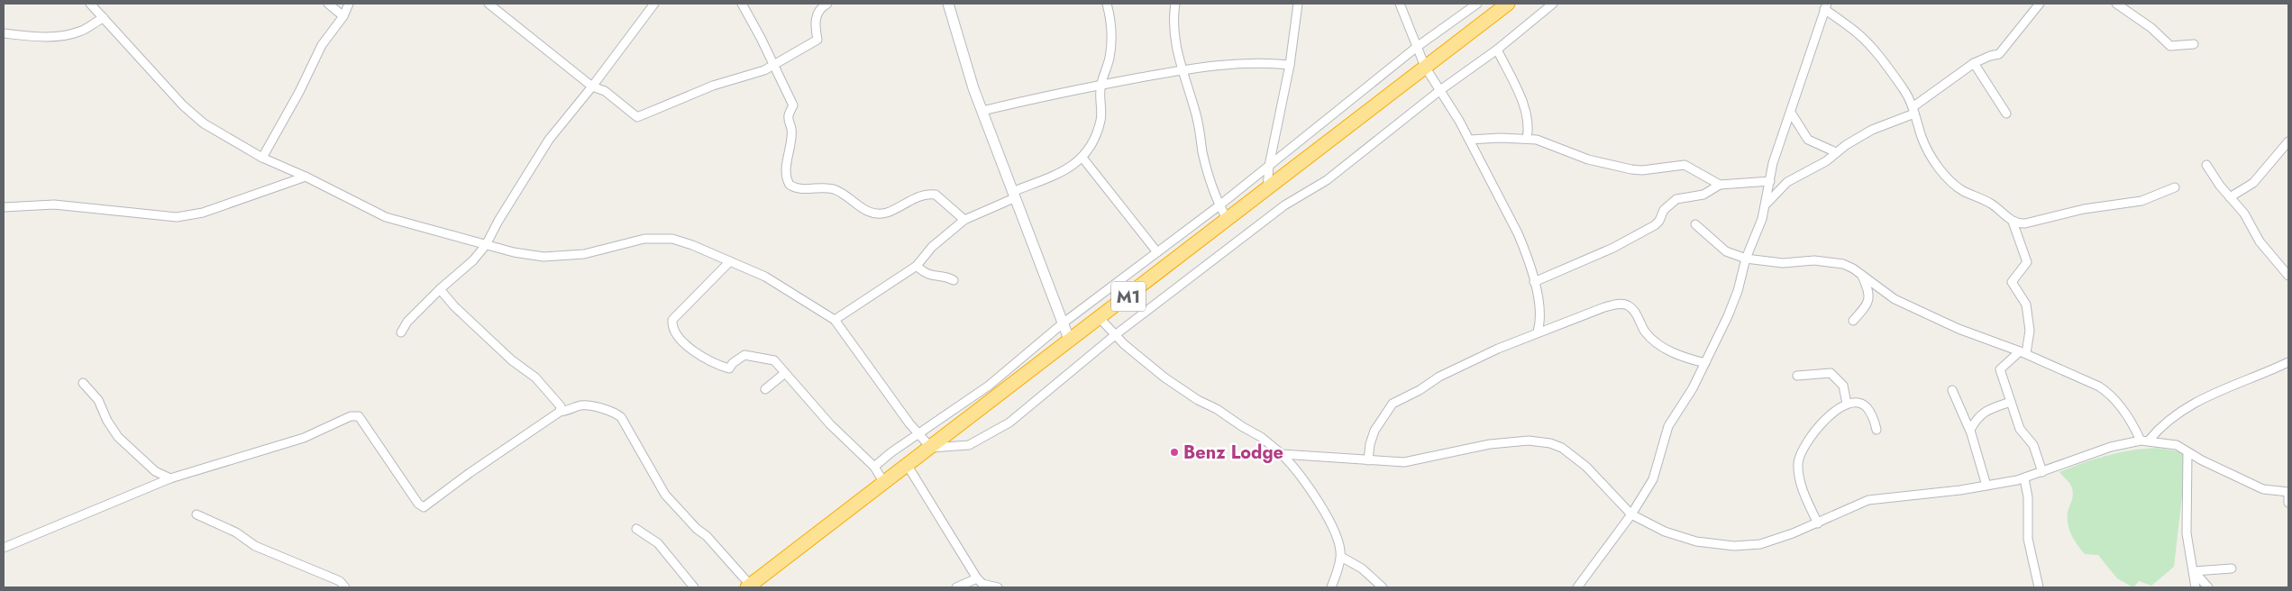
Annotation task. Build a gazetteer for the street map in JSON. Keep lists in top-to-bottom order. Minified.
{"streets":{"highway":["M1"]},"places":["Benz Lodge"]}
